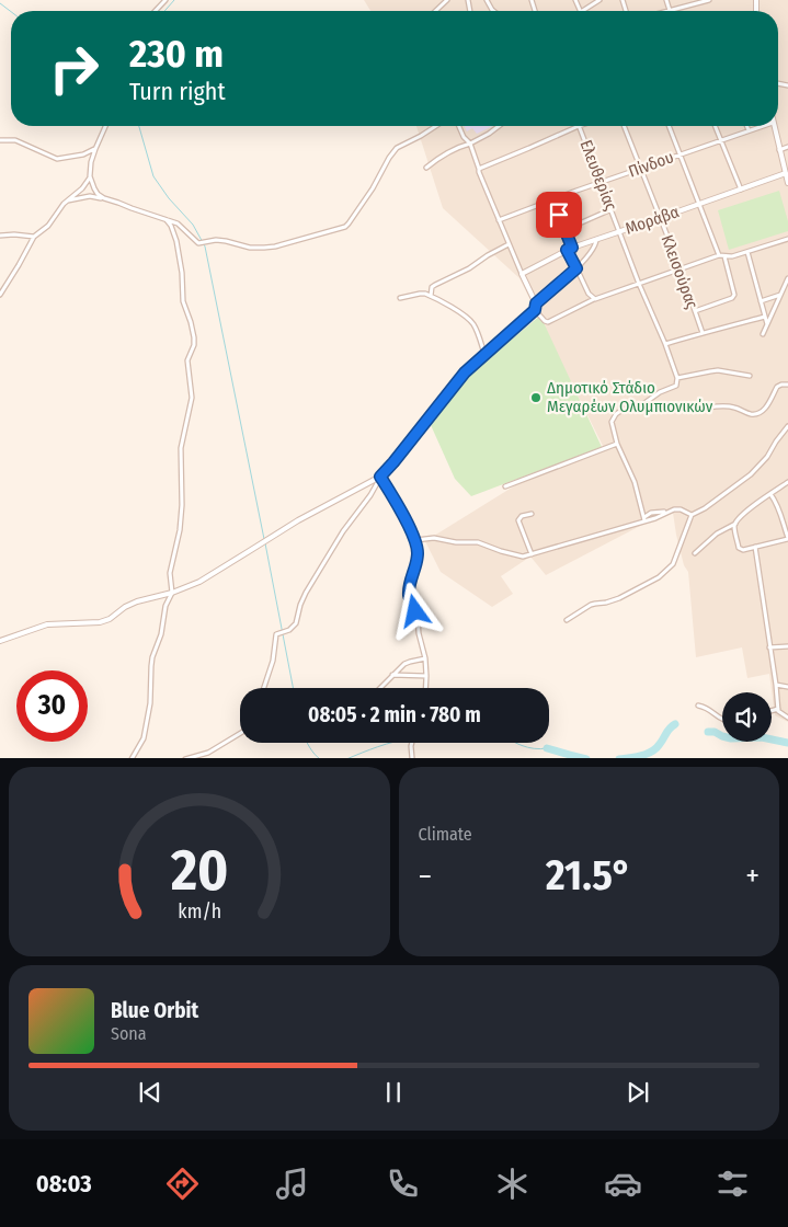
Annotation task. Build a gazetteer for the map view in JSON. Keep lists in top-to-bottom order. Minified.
{"streets":{"street":["Πίνδου","Ελευθερίας","Μοράβα","Κλεισούρας"]},"crossings":[["Πίνδου","Ελευθερίας"],["Πίνδου","Κλεισούρας"],["Ελευθερίας","Μοράβα"],["Μοράβα","Κλεισούρας"]],"places":["Δημοτικό Στάδιο Μεγαρέων Ολυμπιονικών"],"page":{"turn":["230 m","Turn right"],"limit":"30","trip":"08:05 · 2 min · 780 m","tile":"Climate","heat":["−","21.5°","+"],"song":["Blue Orbit","Sona"],"tabs":"08:03","gauge":["20","km/h"]}}
